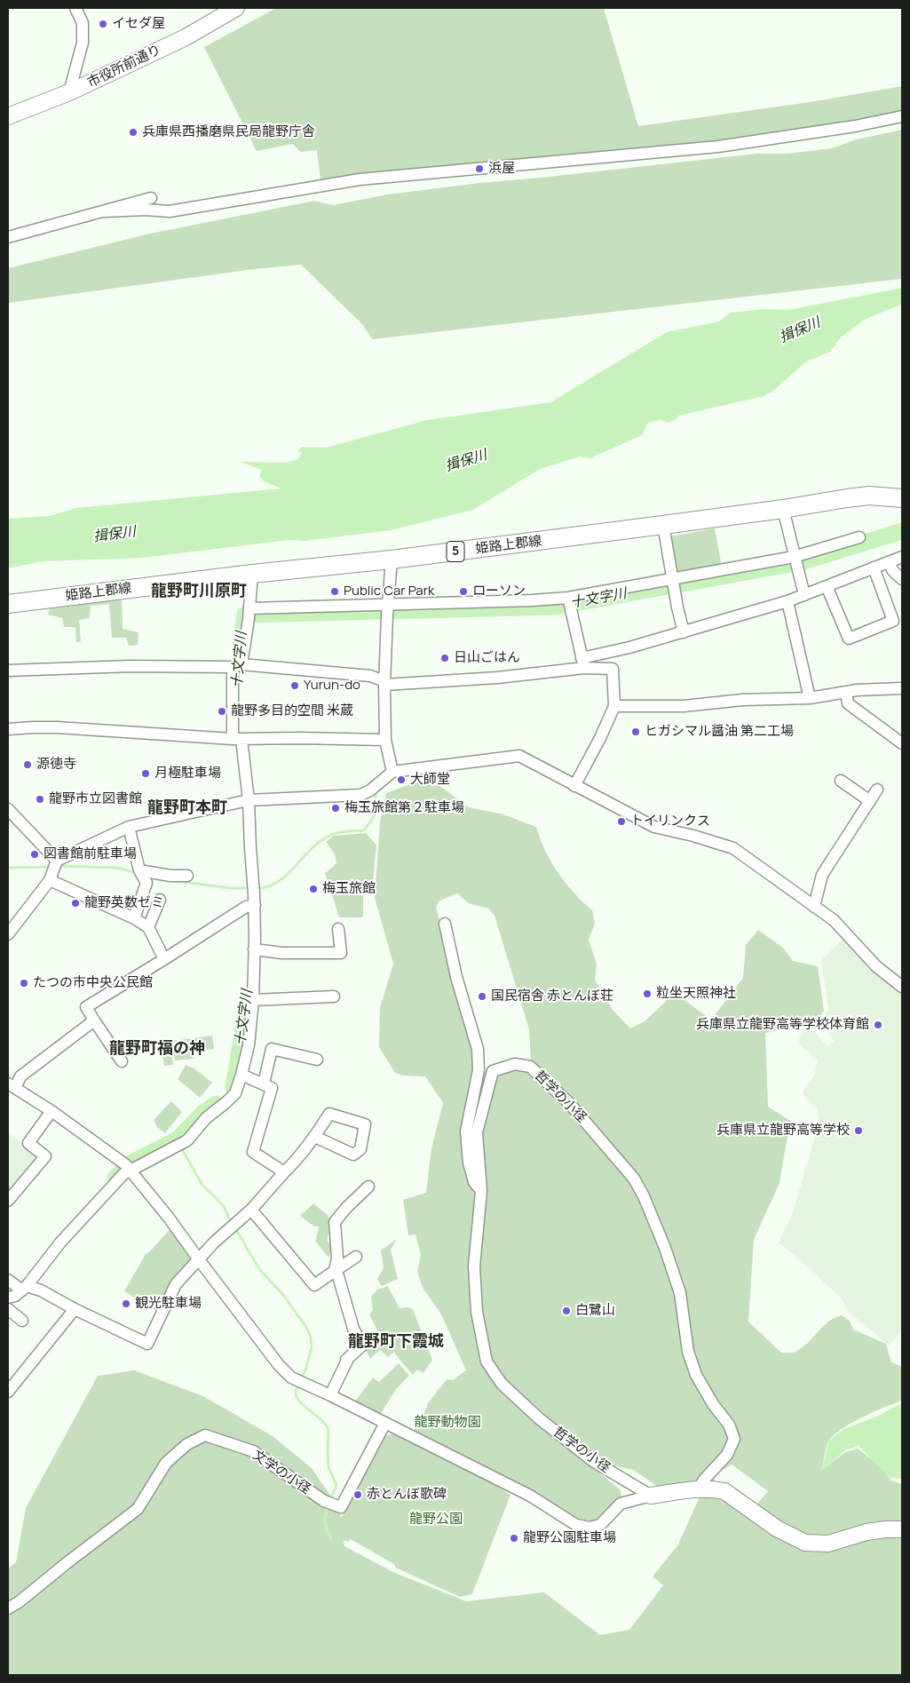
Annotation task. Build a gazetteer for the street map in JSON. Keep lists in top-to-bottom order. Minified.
{"streets":{"main road":["姫路上郡線","5"],"street":["市役所前通り","哲学の小径","文学の小径"]},"districts":["龍野町川原町","龍野町本町","龍野町福の神","龍野町下霞城"],"water":["揖保川","十文字川"],"parks":["龍野動物園","龍野公園"],"places":["イセダ屋","兵庫県西播磨県民局龍野庁舎","浜屋","Public Car Park","ローソン","日山ごはん","Yurun-do","龍野多目的空間 米蔵","ヒガシマル醤油 第二工場","源徳寺","月極駐車場","大師堂","龍野市立図書館","梅玉旅館第２駐車場","トイリンクス","図書館前駐車場","梅玉旅館","龍野英数ゼミ","たつの市中央公民館","粒坐天照神社","国民宿舎 赤とんぼ荘","兵庫県立龍野高等学校体育館","兵庫県立龍野高等学校","観光駐車場","白鷺山","赤とんぼ歌碑","龍野公園駐車場"]}
